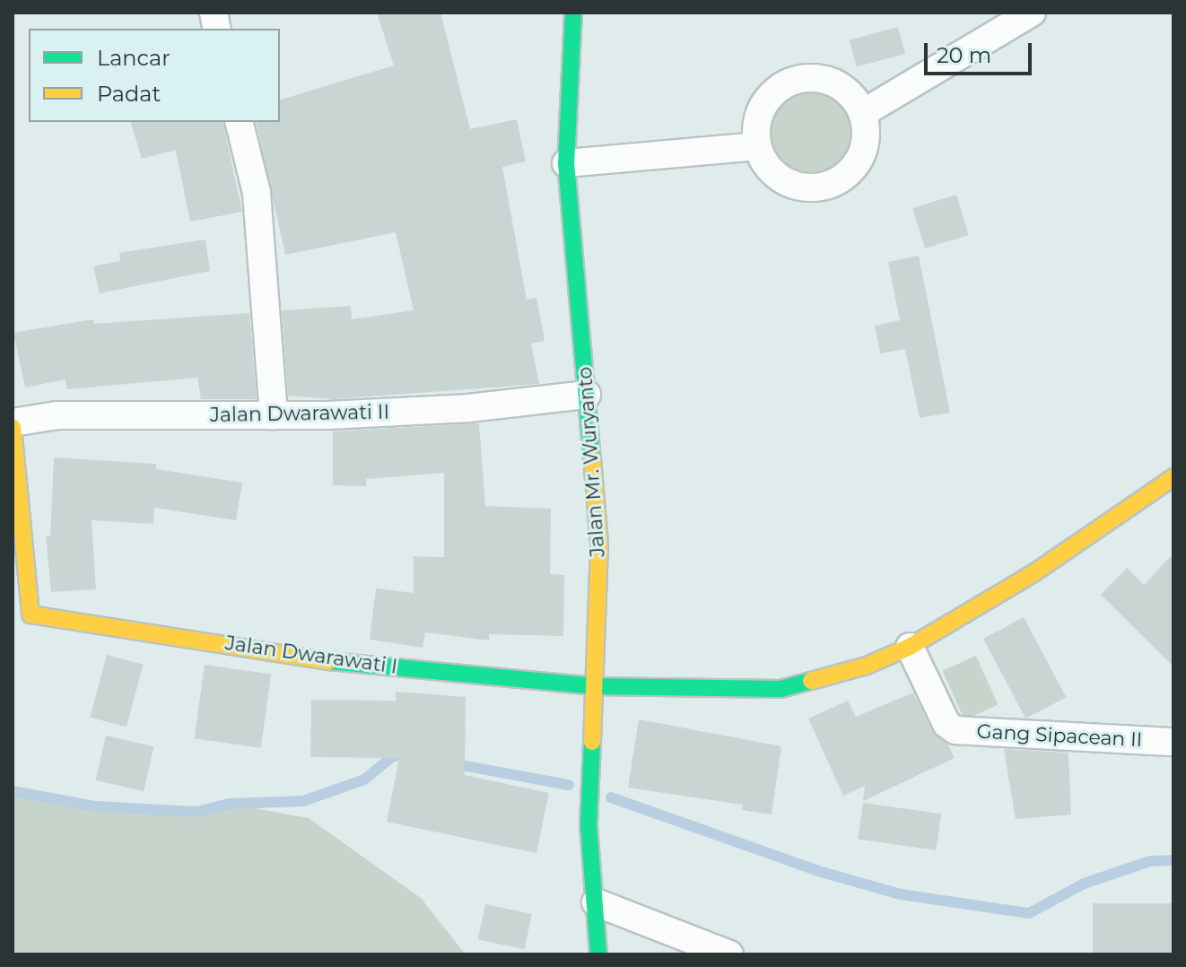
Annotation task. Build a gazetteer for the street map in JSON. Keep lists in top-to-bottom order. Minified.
{"streets":{"street":["Jalan Dwarawati II","Jalan Mr. Wuryanto","Jalan Dwarawati I","Gang Sipacean II"]},"crossings":[["Jalan Dwarawati II","Jalan Mr. Wuryanto"],["Jalan Dwarawati II","Jalan Dwarawati I"],["Jalan Mr. Wuryanto","Jalan Dwarawati I"],["Jalan Dwarawati I","Gang Sipacean II"]],"legend":["Lancar","Padat"],"scale_bar":"20 m"}
